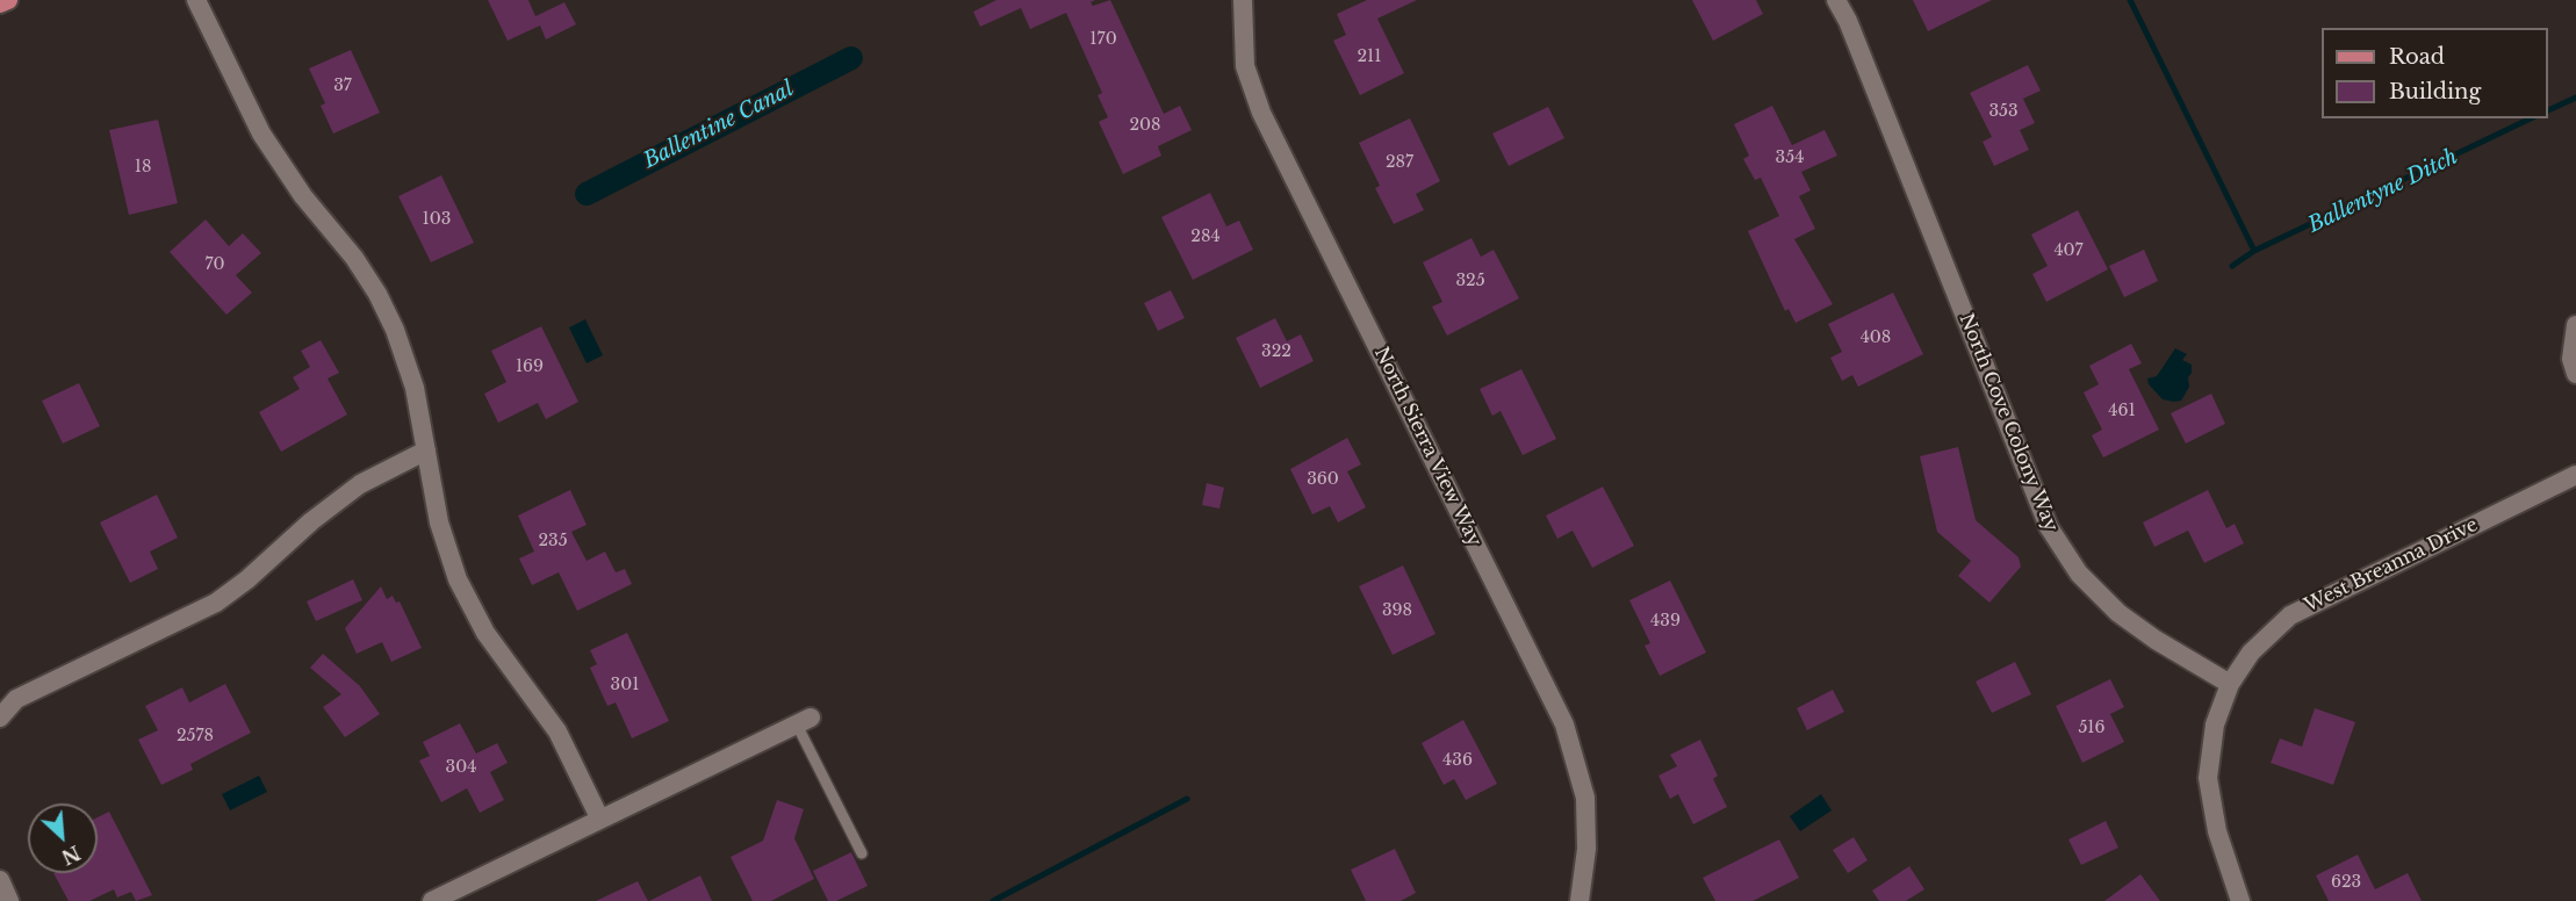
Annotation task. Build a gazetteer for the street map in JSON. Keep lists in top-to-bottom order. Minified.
{"streets":{"street":["North Cove Colony Way","North Sierra View Way","West Breanna Drive"]},"crossings":[["North Cove Colony Way","West Breanna Drive"]],"water":["Ballentine Canal","Ballentyne Ditch"],"house_numbers":["170","211","37","353","208","354","287","18","103","284","407","70","325","408","322","169","461","360","235","398","439","301","516","2578","436","304","623"],"legend":["Road","Building"],"north":"bottom right"}
